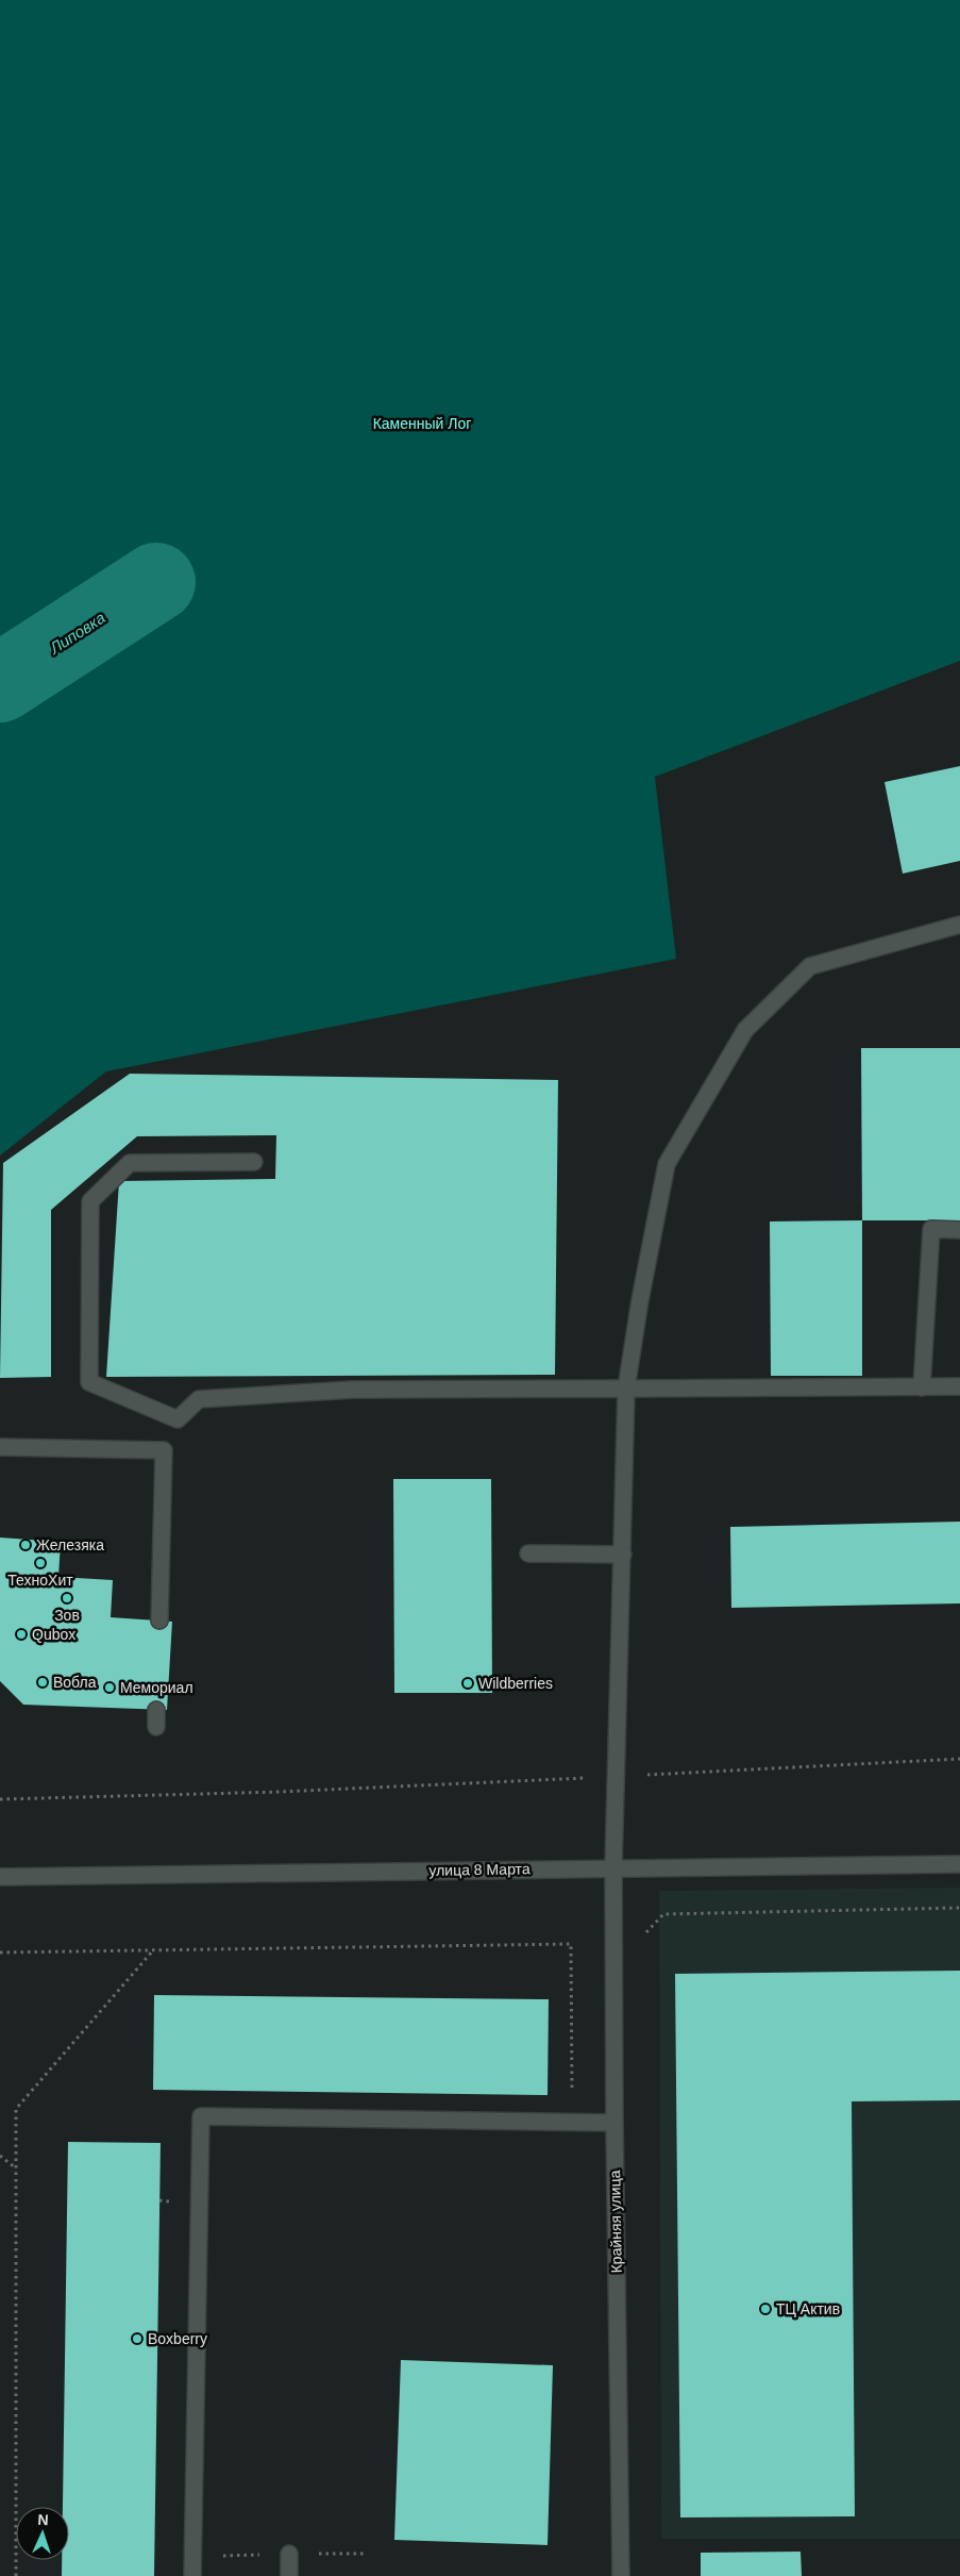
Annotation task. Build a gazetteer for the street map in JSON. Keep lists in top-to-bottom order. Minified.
{"streets":{"street":["улица 8 Марта","Крайняя улица"]},"crossings":[["улица 8 Марта","Крайняя улица"]],"water":["Липовка"],"parks":["Каменный Лог"],"places":["Железяка","ТехноХит","Зов","Qubox","Вобла","Wildberries","Мемориал","ТЦ Актив","Boxberry"],"north":"top"}
